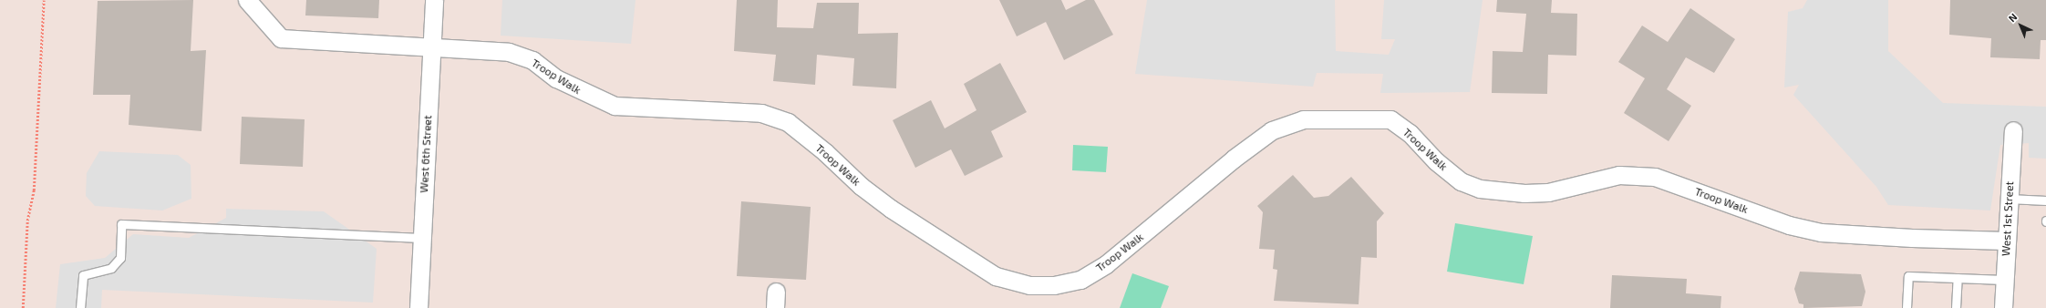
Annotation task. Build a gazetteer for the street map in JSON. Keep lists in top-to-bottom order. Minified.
{"streets":{"street":["Troop Walk","West 6th Street","West 1st Street"]},"crossings":[["Troop Walk","West 6th Street"],["Troop Walk","West 1st Street"]],"north":"top left"}
